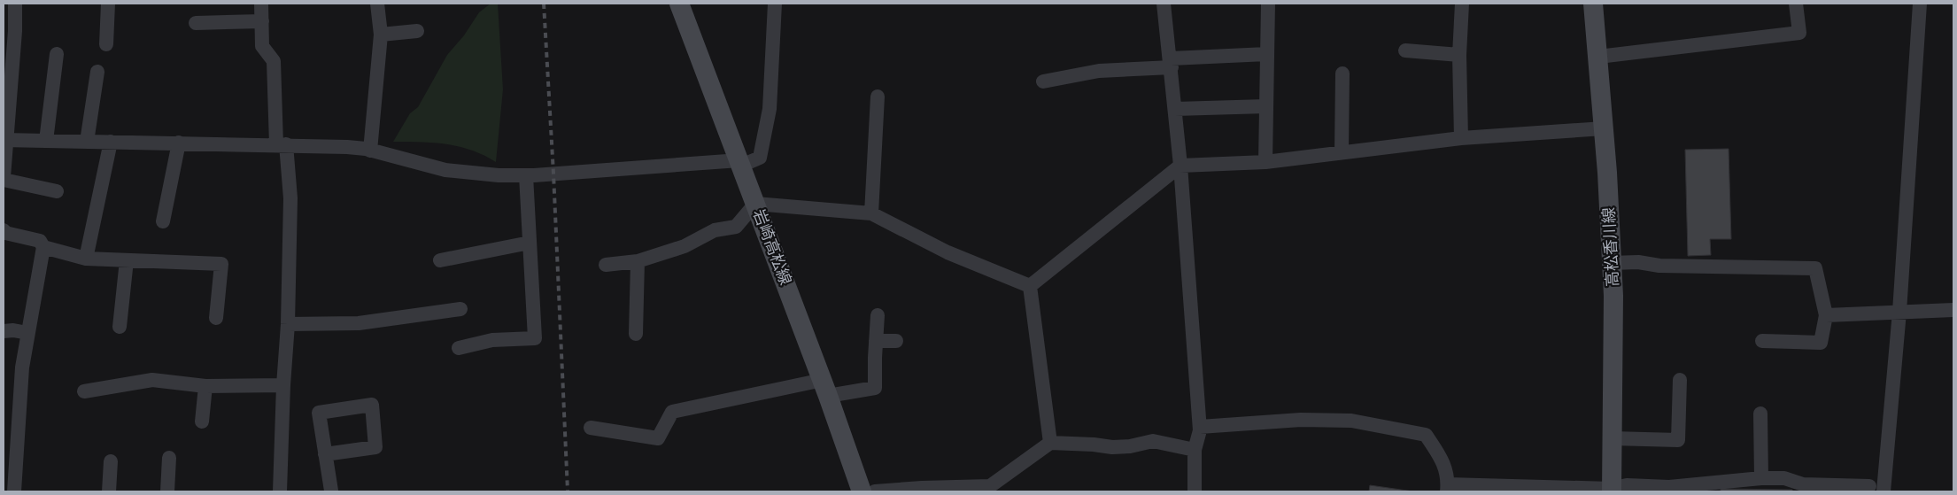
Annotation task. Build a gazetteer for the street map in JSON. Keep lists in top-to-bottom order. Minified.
{"streets":{"main road":["岩崎高松線","高松香川線"]}}
